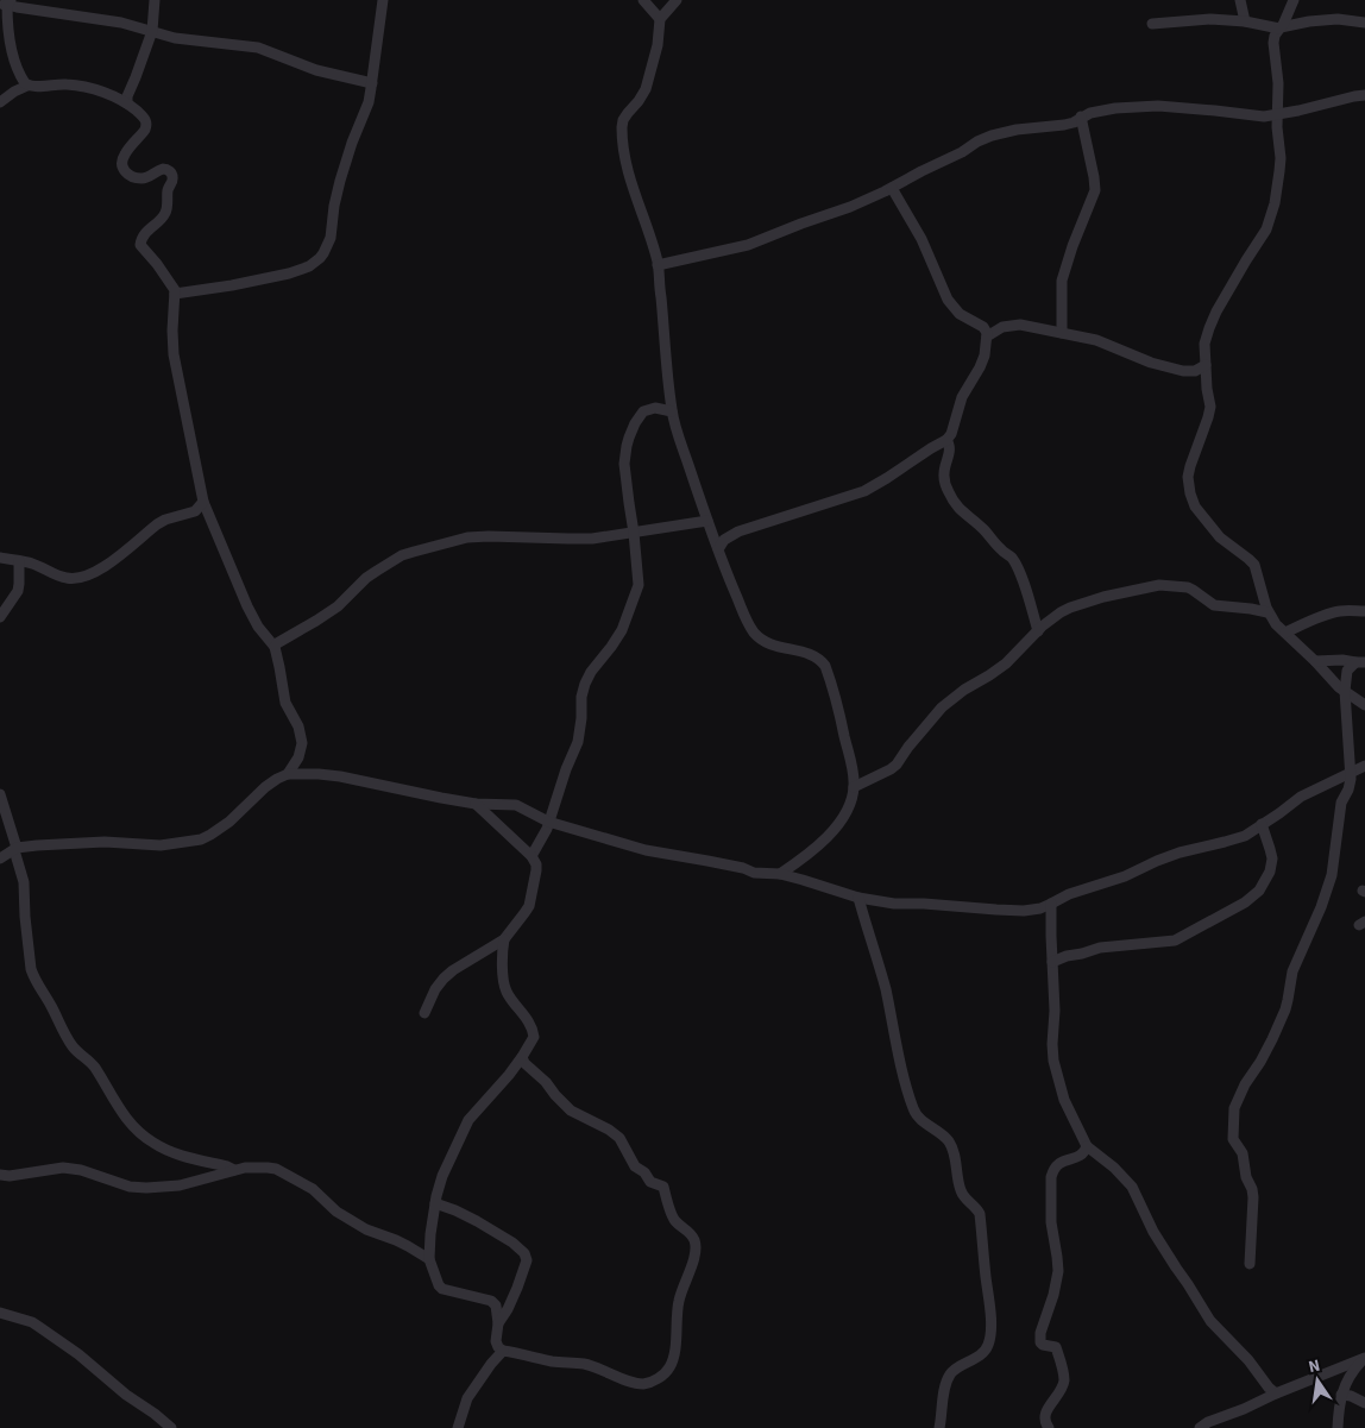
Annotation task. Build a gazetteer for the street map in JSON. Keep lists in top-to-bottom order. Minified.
{"north":"top"}
